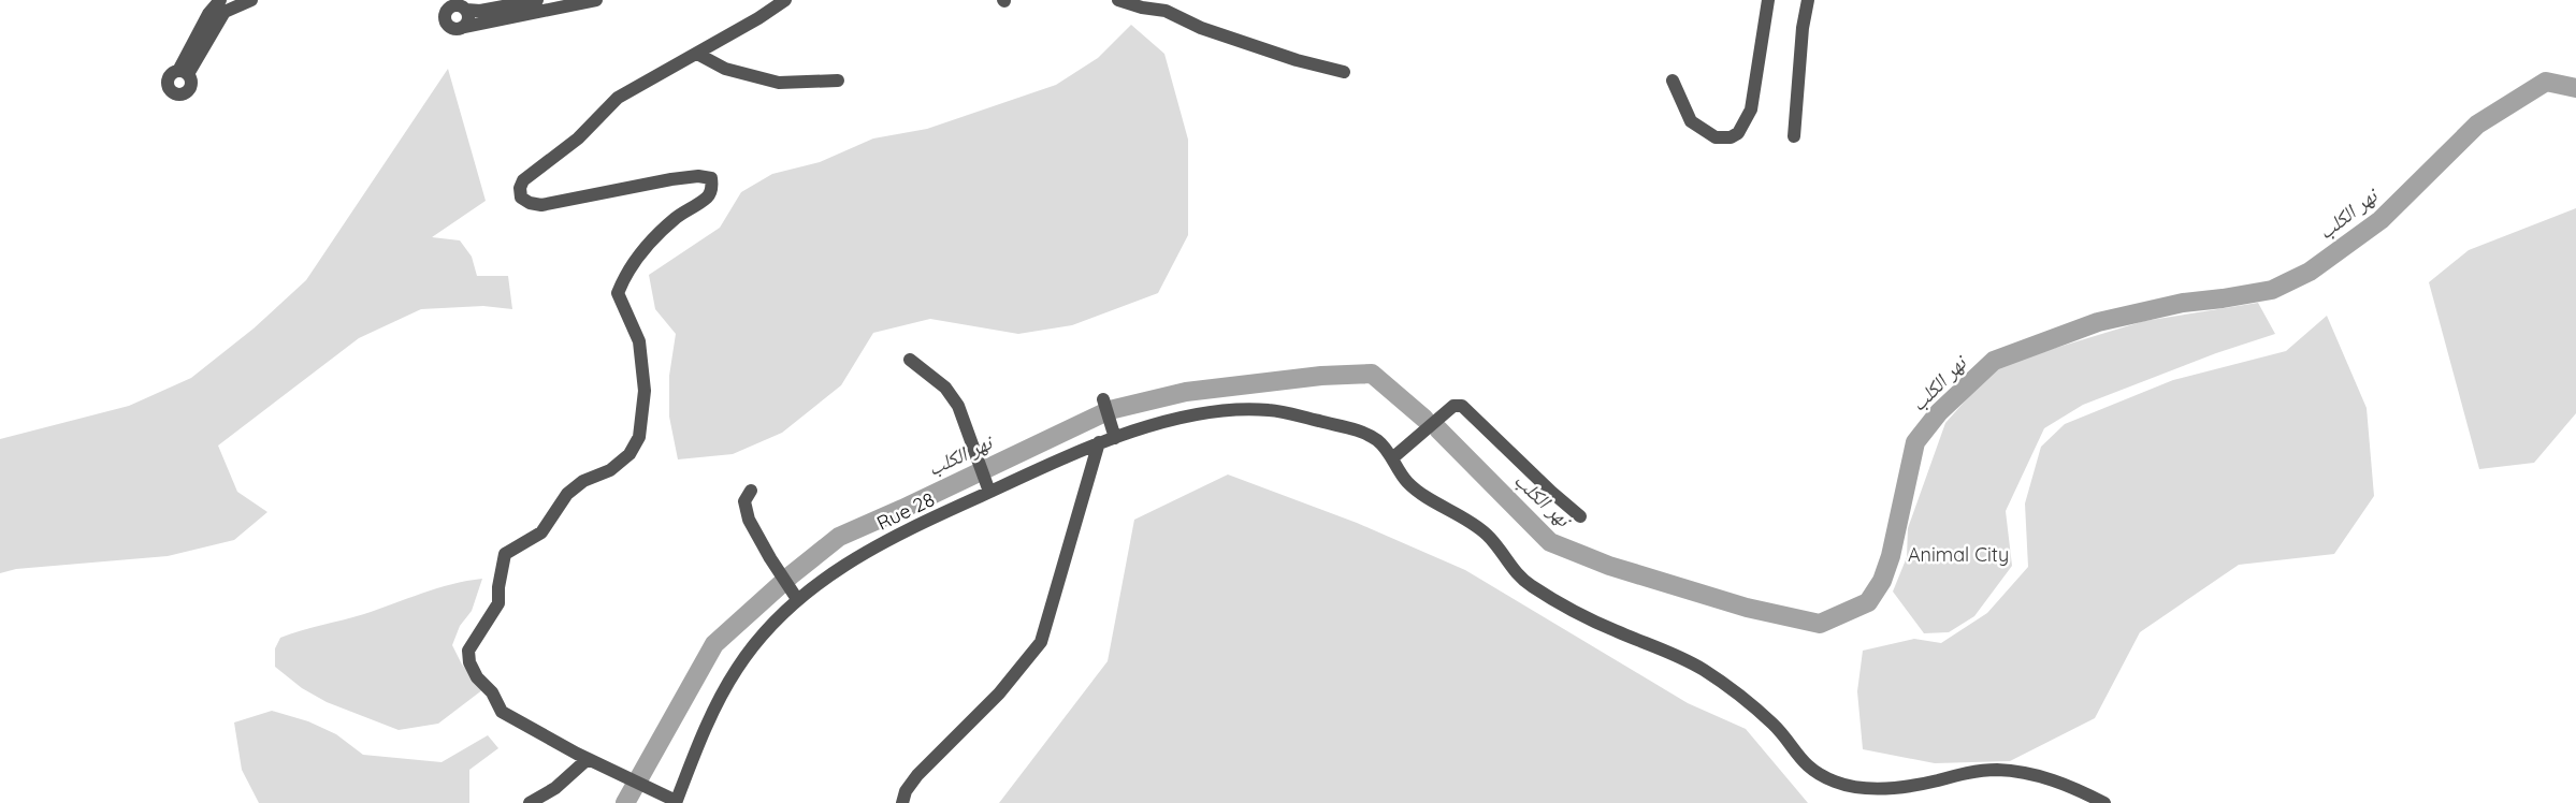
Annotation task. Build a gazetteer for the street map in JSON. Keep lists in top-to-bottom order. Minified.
{"streets":{"street":["Rue 28"]},"water":["نهر الكلب"],"parks":["Animal City"]}
